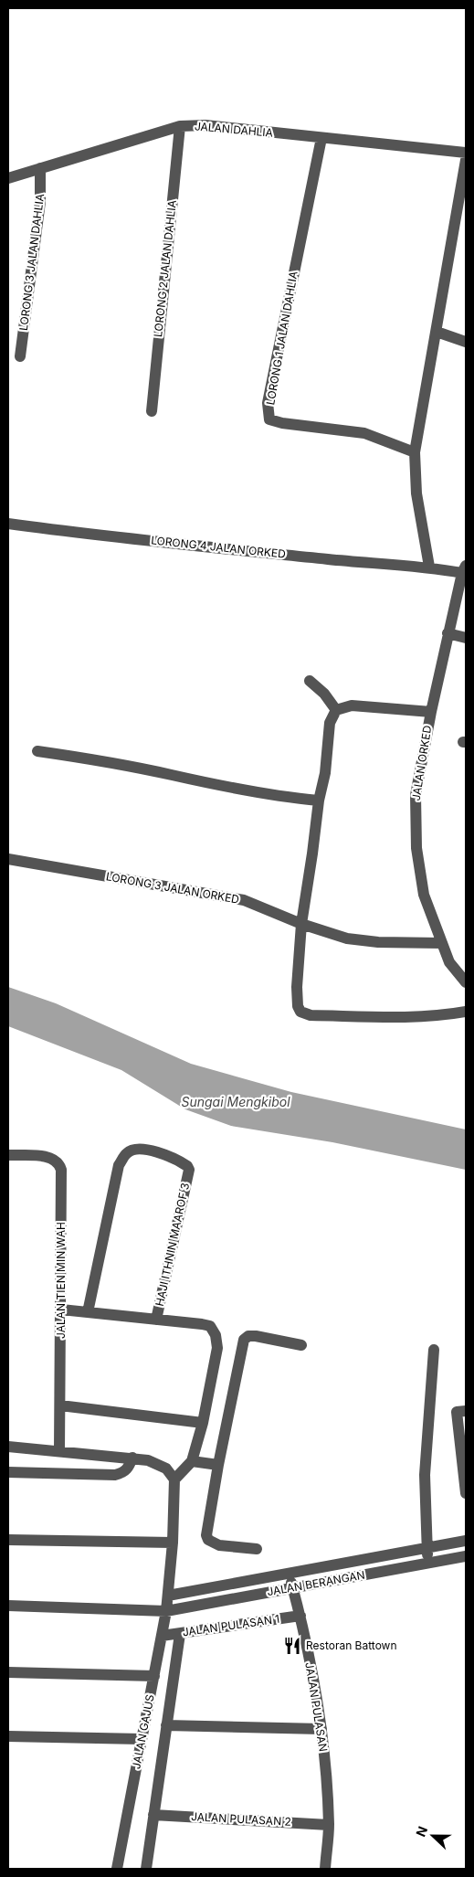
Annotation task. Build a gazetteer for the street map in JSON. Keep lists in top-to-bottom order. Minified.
{"streets":{"street":["JALAN DAHLIA","LORONG 3 JALAN DAHLIA","LORONG 2 JALAN DAHLIA","LORONG 1 JALAN DAHLIA","LORONG 4 JALAN ORKED","JALAN ORKED","LORONG 3 JALAN ORKED","HAJI ITHNIN MAAROF 3","JALAN TIEN MIN WAH","JALAN BERANGAN","JALAN PULASAN 1","JALAN PULASAN","JALAN GAJUS","JALAN PULASAN 2"]},"crossings":[["JALAN DAHLIA","LORONG 3 JALAN DAHLIA"],["JALAN DAHLIA","LORONG 2 JALAN DAHLIA"],["JALAN DAHLIA","LORONG 1 JALAN DAHLIA"],["LORONG 4 JALAN ORKED","JALAN ORKED"],["JALAN ORKED","LORONG 3 JALAN ORKED"],["JALAN BERANGAN","JALAN PULASAN"],["JALAN BERANGAN","JALAN GAJUS"],["JALAN PULASAN 1","JALAN PULASAN"],["JALAN PULASAN 1","JALAN GAJUS"],["JALAN PULASAN","JALAN PULASAN 2"]],"water":["Sungai Mengkibol"],"places":{"restaurant":["Restoran Battown"]},"north":"left"}
